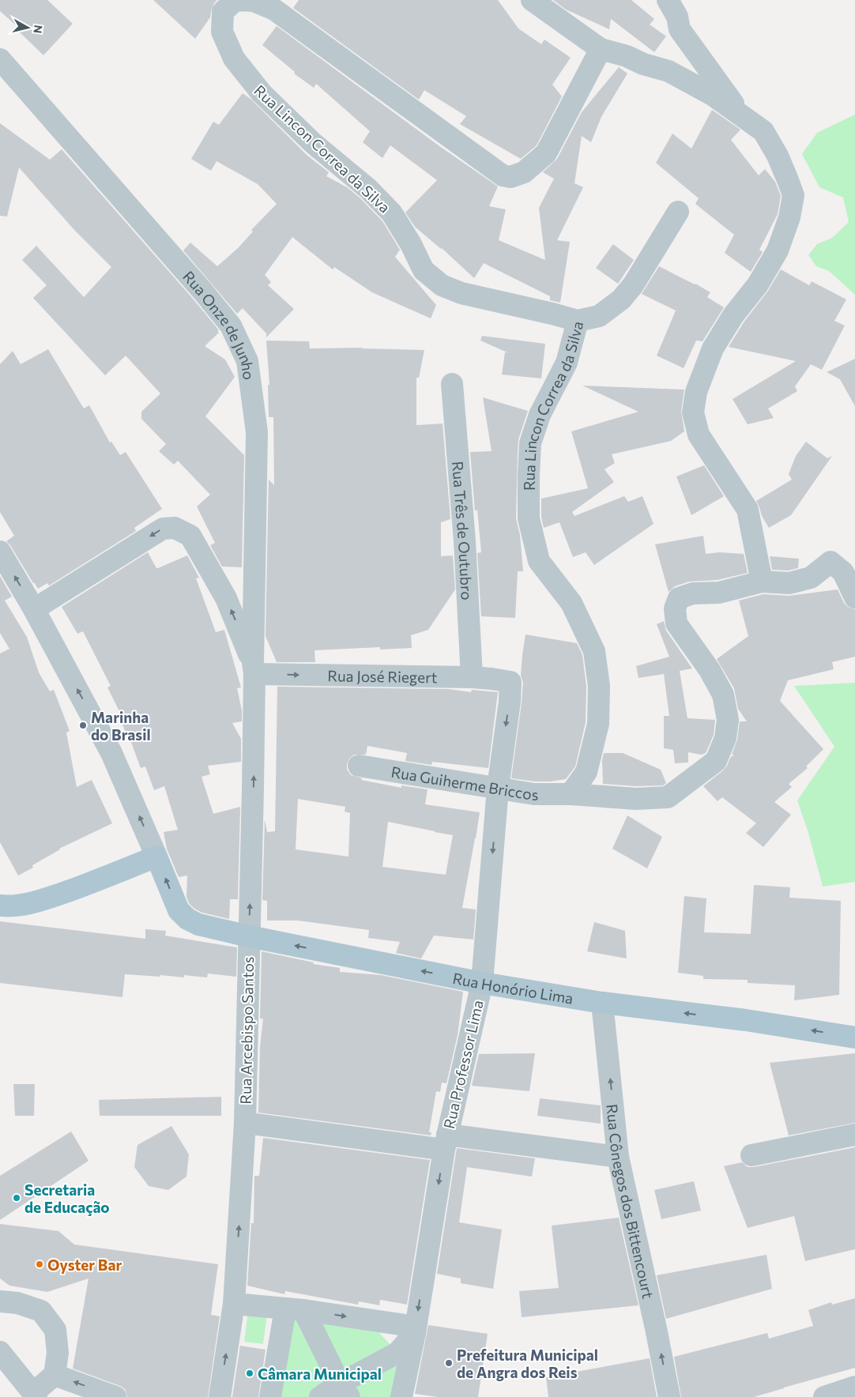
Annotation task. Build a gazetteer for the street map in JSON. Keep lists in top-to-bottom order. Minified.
{"streets":{"main road":["Rua Honório Lima"],"street":["Rua Lincon Correa da Silva","Rua Onze de Junho","Rua Três de Outubro","Rua José Riegert","Rua Guiherme Briccos","Rua Arcebispo Santos","Rua Professor Lima","Rua Cônegos dos Bittencourt"]},"crossings":[["Rua Lincon Correa da Silva","Rua Guiherme Briccos"],["Rua Onze de Junho","Rua José Riegert"],["Rua Onze de Junho","Rua Arcebispo Santos"],["Rua Três de Outubro","Rua José Riegert"],["Rua José Riegert","Rua Arcebispo Santos"],["Rua José Riegert","Rua Professor Lima"],["Rua Guiherme Briccos","Rua Professor Lima"],["Rua Honório Lima","Rua Arcebispo Santos"],["Rua Honório Lima","Rua Professor Lima"],["Rua Honório Lima","Rua Cônegos dos Bittencourt"]],"one_way":["Rua José Riegert","Rua Honório Lima","Rua Arcebispo Santos","Rua Professor Lima","Rua Cônegos dos Bittencourt"],"places":["Marinha do Brasil","Secretaria de Educação","Oyster Bar","Prefeitura Municipal de Angra dos Reis","Câmara Municipal"],"north":"right"}
